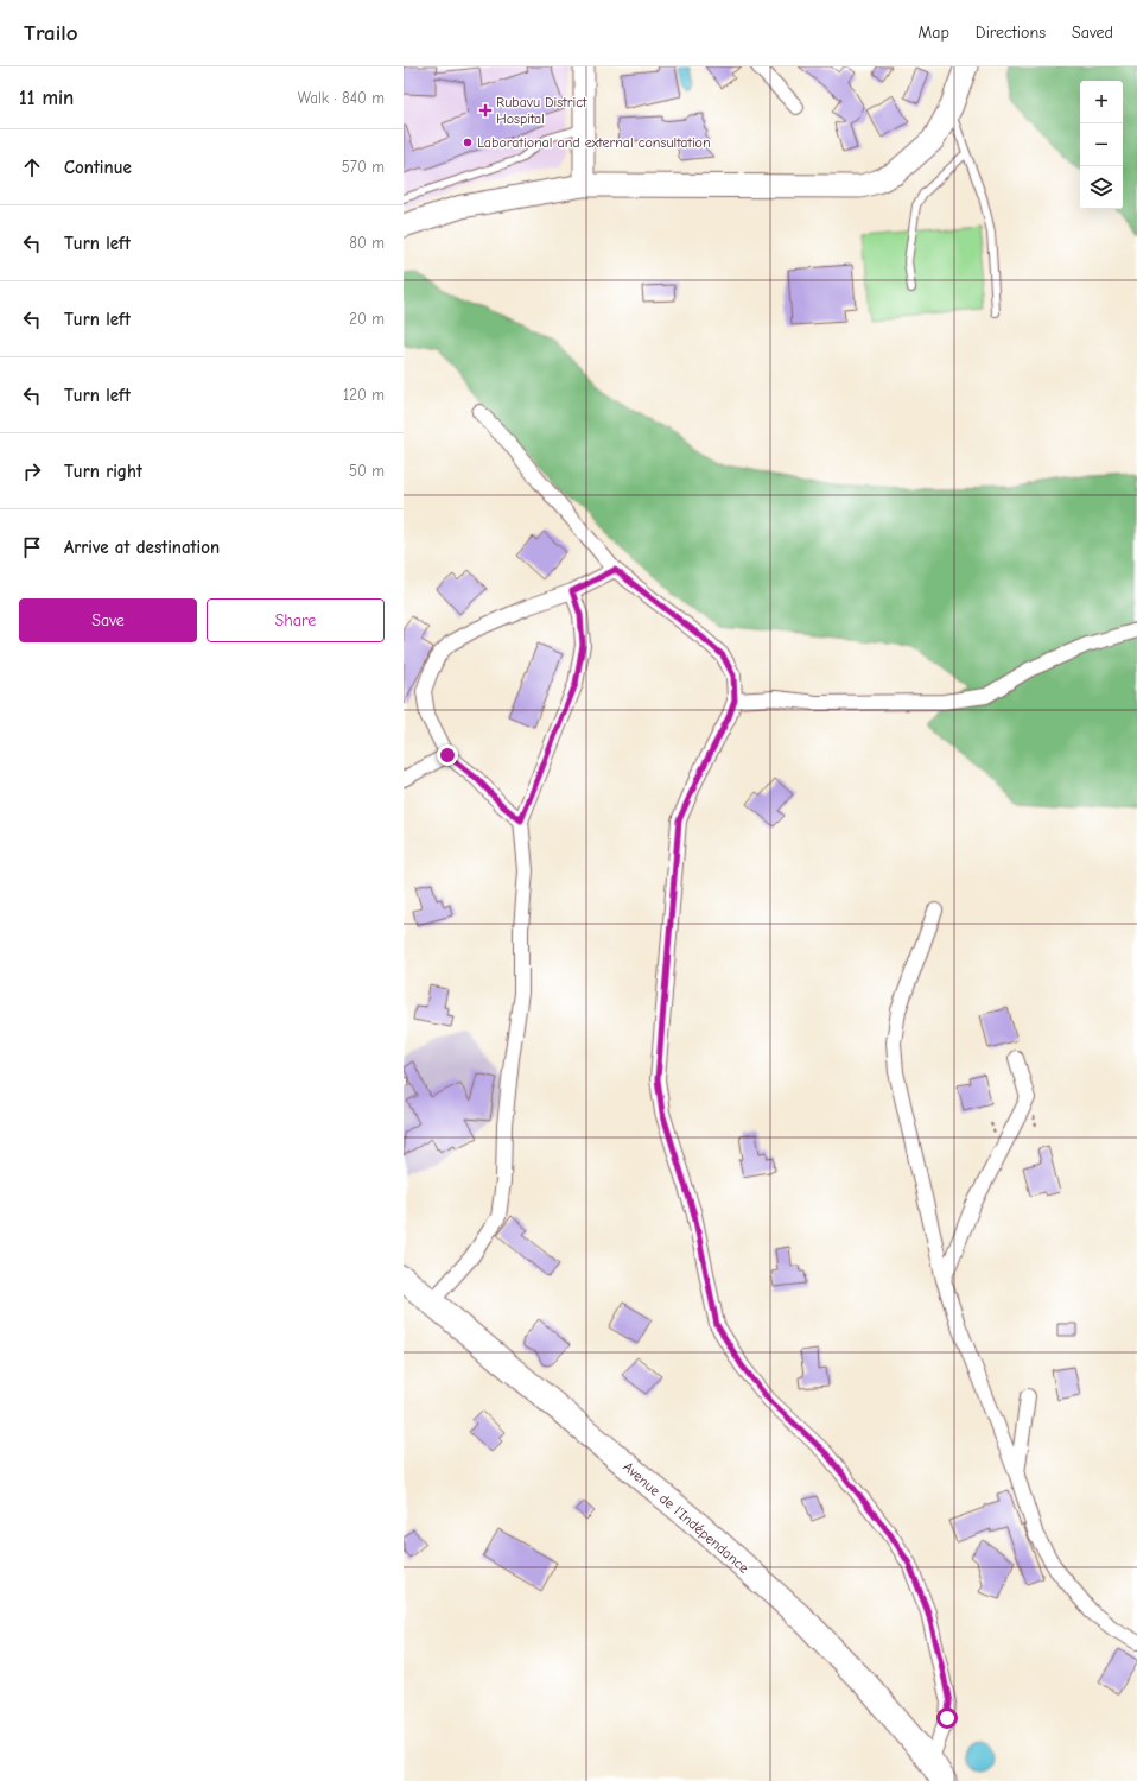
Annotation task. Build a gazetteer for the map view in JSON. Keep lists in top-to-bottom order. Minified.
{"streets":{"highway":["Avenue de l'Indépendance"]},"places":{"health":["Rubavu District Hospital"],"other":["Laborational and external consultation"]},"page":{"header":"Trailo","nav":["Map","Directions","Saved"],"heading":["11 min","Walk · 840 m"],"map_buttons":["+","−"],"list":[["Continue","570 m"],["Turn left","80 m"],["Turn left","20 m"],["Turn left","120 m"],["Turn right","50 m"],"Arrive at destination"],"buttons":["Save","Share"]}}
